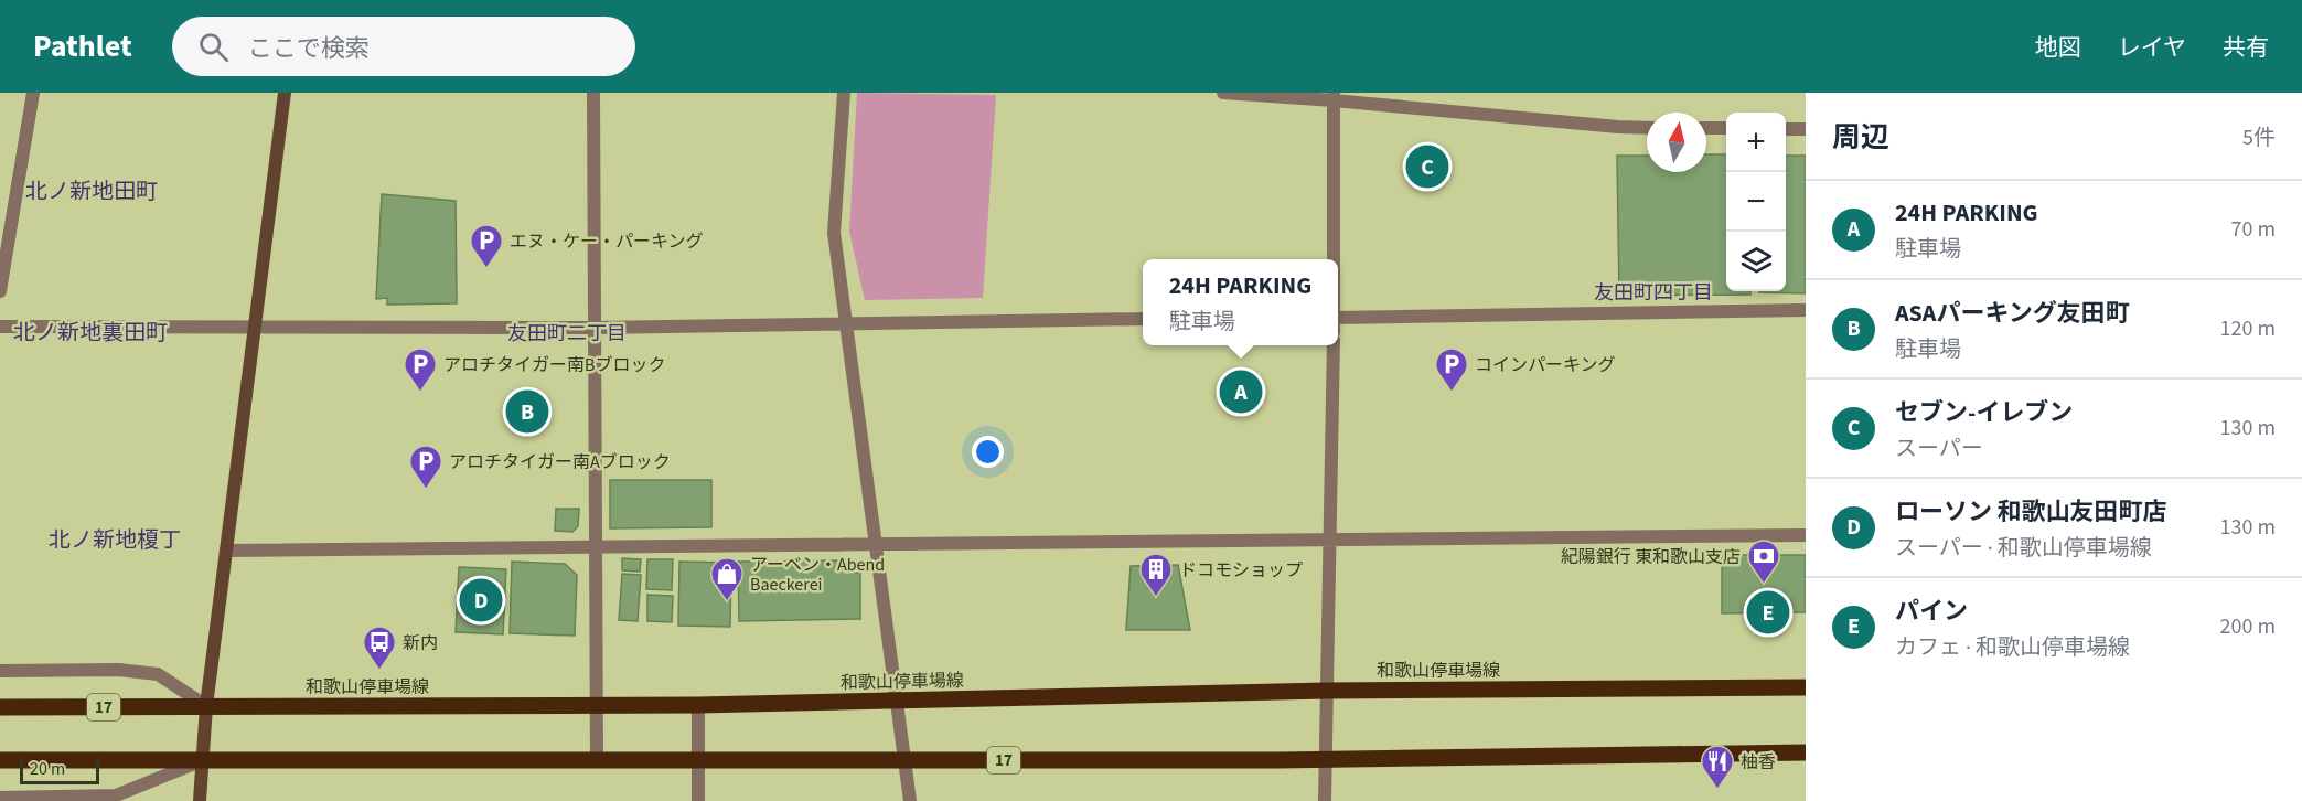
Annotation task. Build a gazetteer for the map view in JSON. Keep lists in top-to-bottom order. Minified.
{"streets":{"main road":["和歌山停車場線","17"]},"districts":["北ノ新地田町","友田町四丁目","北ノ新地裏田町","友田町二丁目","北ノ新地榎丁"],"places":{"parking":["エヌ・ケー・パーキング","アロチタイガー南Bブロック","コインパーキング","アロチタイガー南Aブロック"],"bank":["紀陽銀行 東和歌山支店"],"building":["ドコモショップ"],"shop":["アーベン・Abend Baeckerei"],"bus stop":["新内"],"restaurant":["柚香"]},"scale_bar":"20 m","north":"top","page":{"header":"Pathlet","search":"ここで検索","nav":["地図","レイヤ","共有"],"heading":["周辺","5件"],"map_buttons":["+","−"],"pins":["C","A","B","D","E"],"list":[{"mark":"A","name":"24H PARKING","note":"駐車場","value":"70 m"},{"mark":"B","name":"ASAパーキング友田町","note":"駐車場","value":"120 m"},{"mark":"C","name":"セブン-イレブン","note":"スーパー","value":"130 m"},{"mark":"D","name":"ローソン 和歌山友田町店","note":"スーパー · 和歌山停車場線","value":"130 m"},{"mark":"E","name":"パイン","note":"カフェ · 和歌山停車場線","value":"200 m"}],"popup":["24H PARKING","駐車場"],"scale":"20 m"}}
